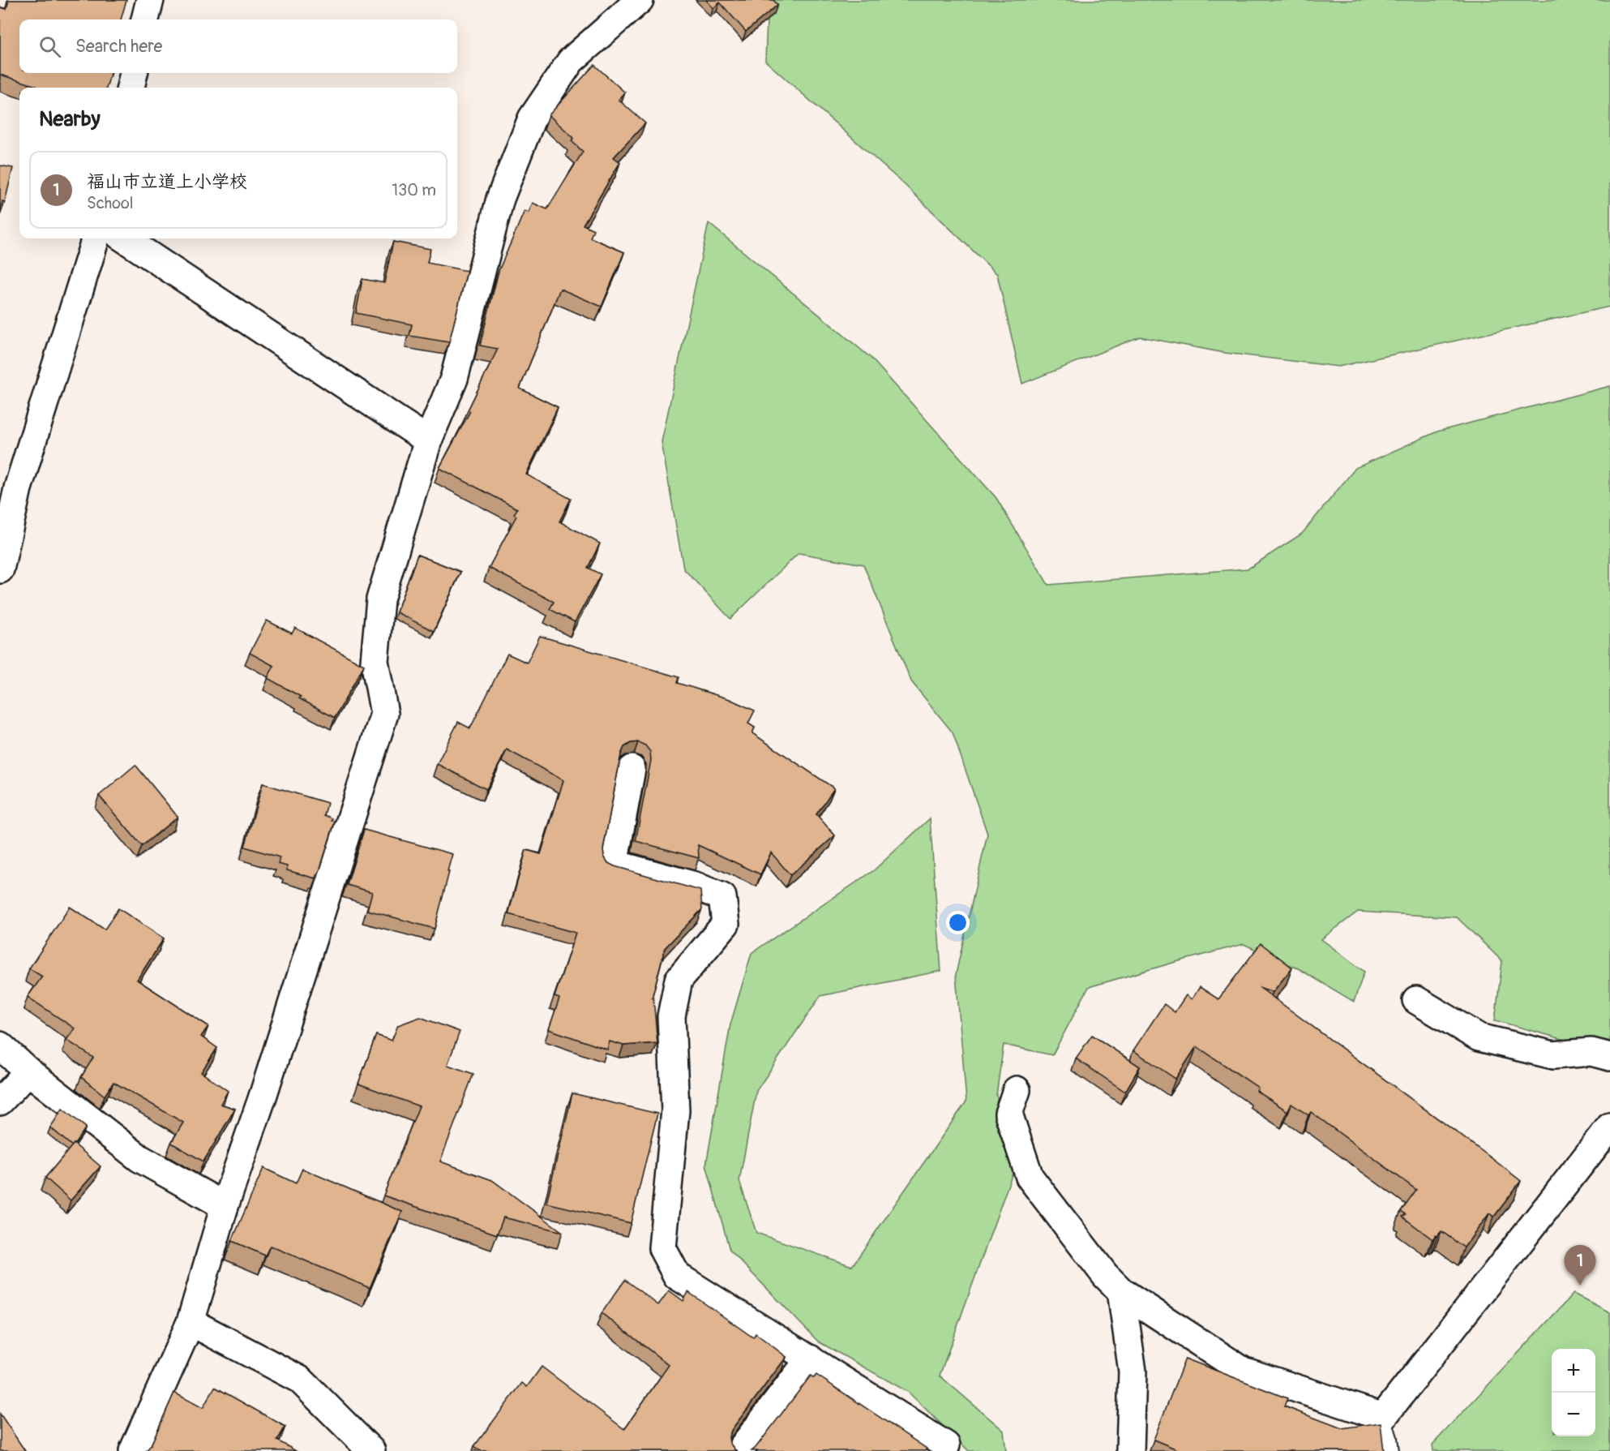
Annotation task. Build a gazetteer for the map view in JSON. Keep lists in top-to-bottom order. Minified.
{"page":{"search":"Search here","heading":"Nearby","list":[{"mark":"1","name":"福山市立道上小学校","note":"School","value":"130 m"}],"pins":"1","map_buttons":["+","−"]}}
